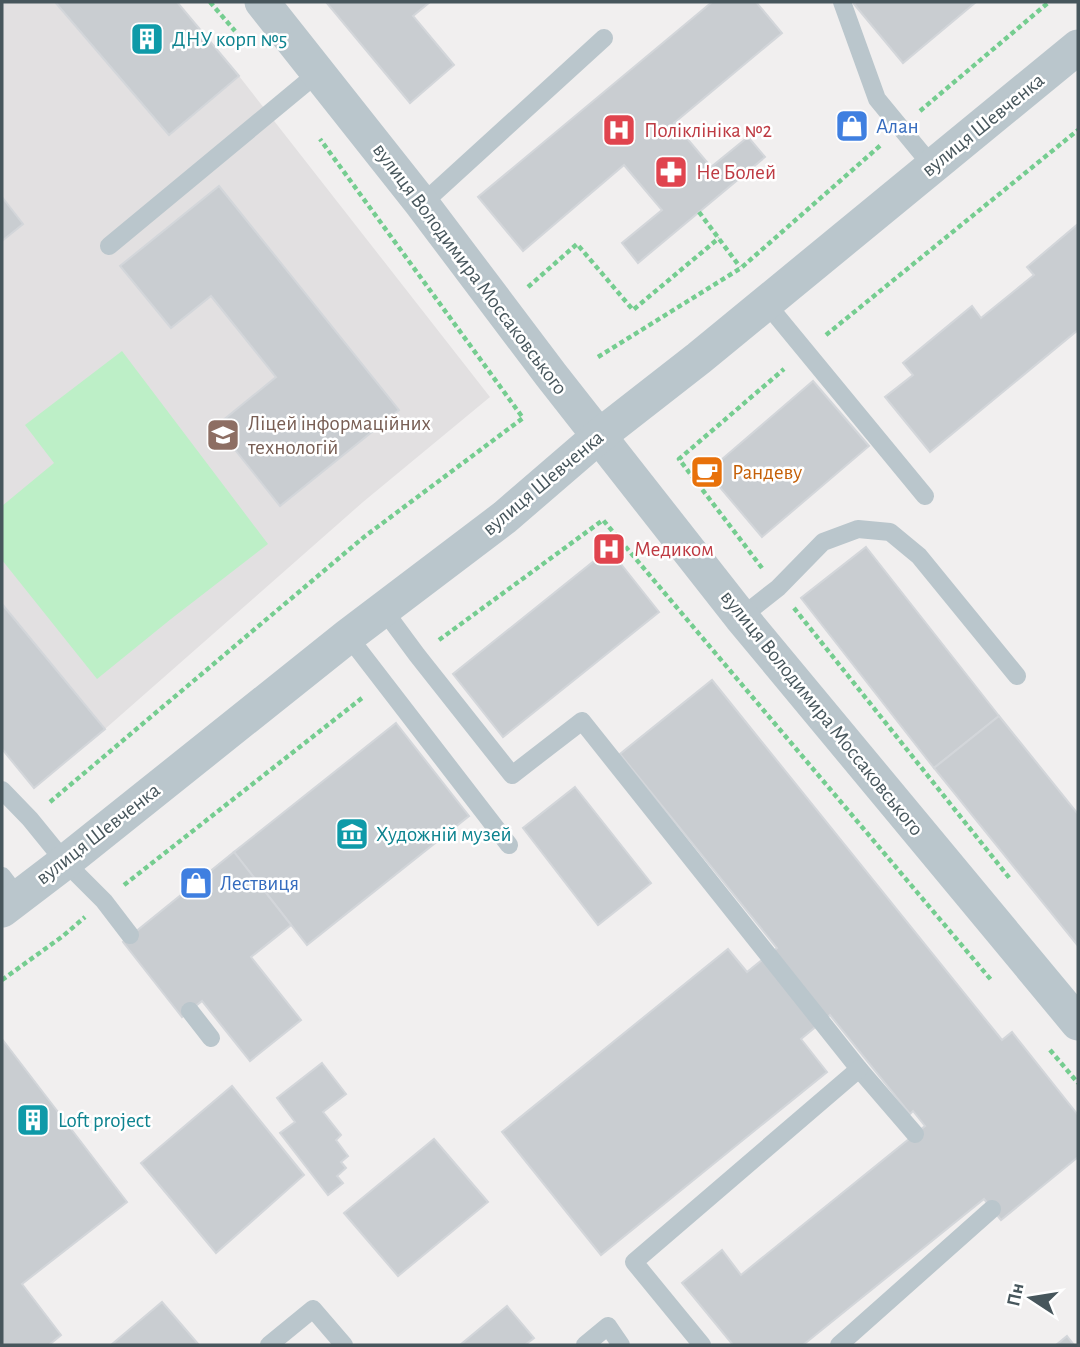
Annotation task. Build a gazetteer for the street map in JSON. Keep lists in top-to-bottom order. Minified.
{"streets":{"street":["вулиця Шевченка","вулиця Володимира Моссаковського"]},"crossings":[["вулиця Шевченка","вулиця Володимира Моссаковського"]],"places":{"building":["ДНУ корп №5","Loft project"],"shop":["Алан","Лествиця"],"hospital":["Поліклініка №2","Медиком"],"pharmacy":["Не Болей"],"school or university":["Ліцей інформаційних технологій"],"cafe":["Рандеву"],"museum":["Художній музей"]},"north":"left"}
